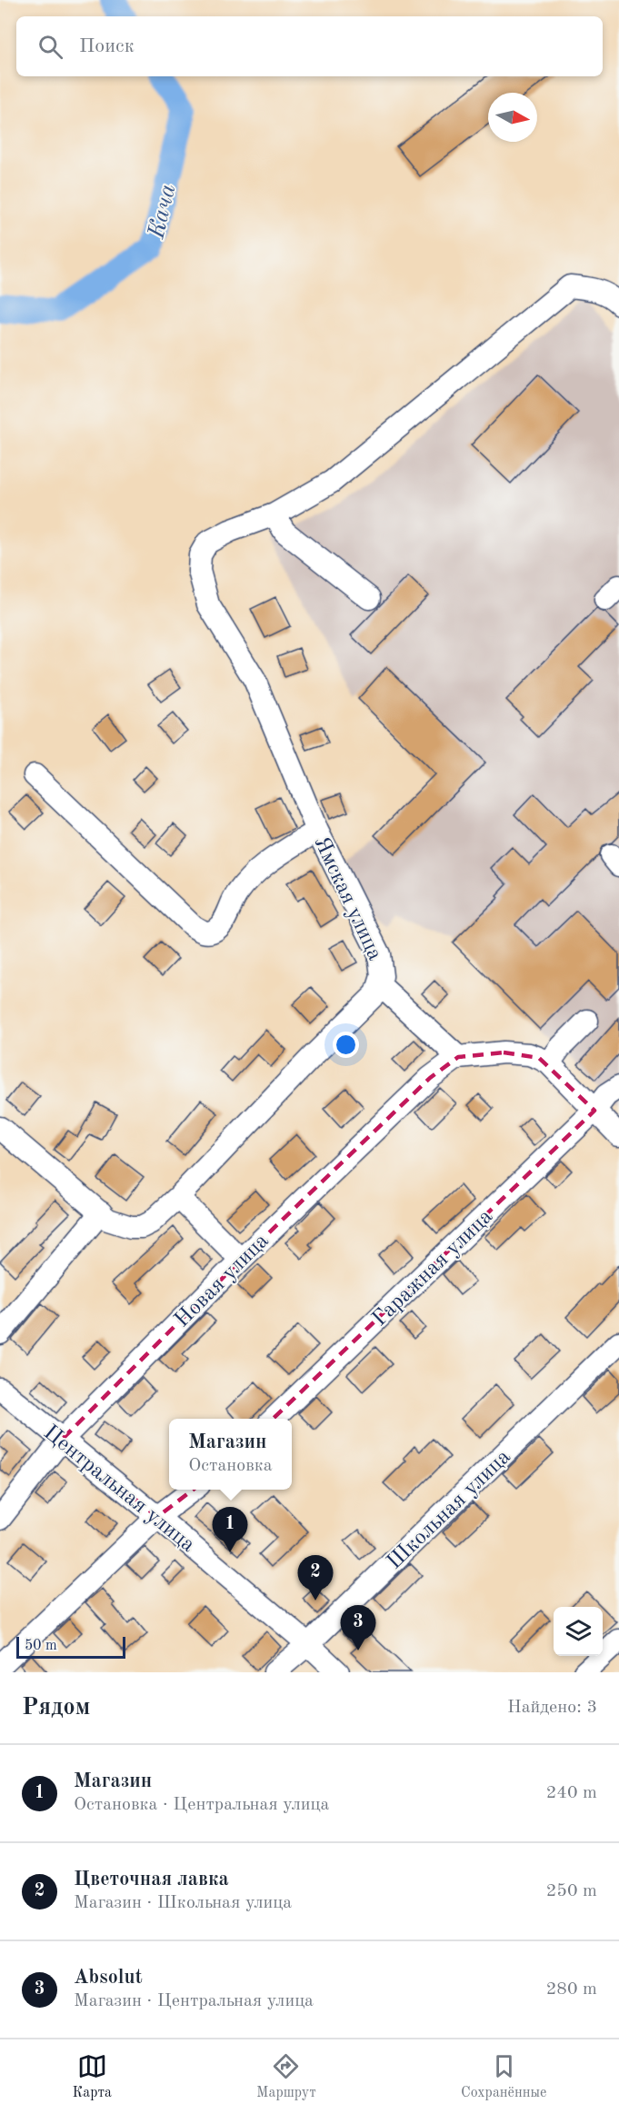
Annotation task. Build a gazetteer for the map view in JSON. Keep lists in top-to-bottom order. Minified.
{"streets":{"street":["Ямская улица","Гаражная улица","Новая улица","Центральная улица","Школьная улица"]},"crossings":[["Новая улица","Центральная улица"],["Центральная улица","Школьная улица"]],"water":["Кача"],"scale_bar":"50 m","north":"right","page":{"search":"Поиск","popup":["Магазин","Остановка"],"pins":["1","2","3"],"scale":"50 m","heading":["Рядом","Найдено: 3"],"list":[{"mark":"1","name":"Магазин","note":"Остановка · Центральная улица","value":"240 m"},{"mark":"2","name":"Цветочная лавка","note":"Магазин · Школьная улица","value":"250 m"},{"mark":"3","name":"Absolut","note":"Магазин · Центральная улица","value":"280 m"}],"nav":["Карта","Маршрут","Сохранённые"]}}
